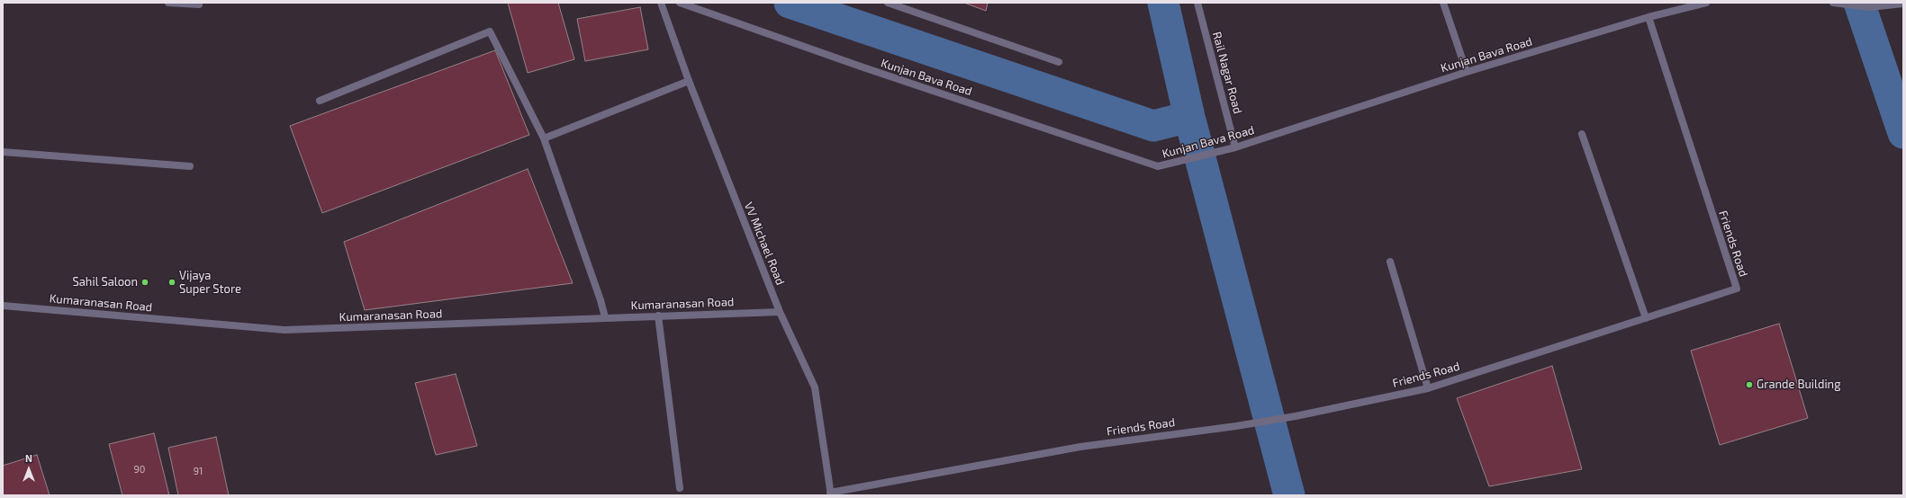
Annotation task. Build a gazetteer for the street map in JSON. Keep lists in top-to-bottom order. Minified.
{"streets":{"street":["Kunjan Bava Road","Rail Nagar Road","VV Michael Road","Friends Road","Kumaranasan Road"]},"crossings":[["Kunjan Bava Road","Rail Nagar Road"],["Kunjan Bava Road","Friends Road"],["VV Michael Road","Friends Road"],["VV Michael Road","Kumaranasan Road"]],"places":["Sahil Saloon","Vijaya Super Store","Grande Building"],"house_numbers":["90","91"],"north":"top"}
